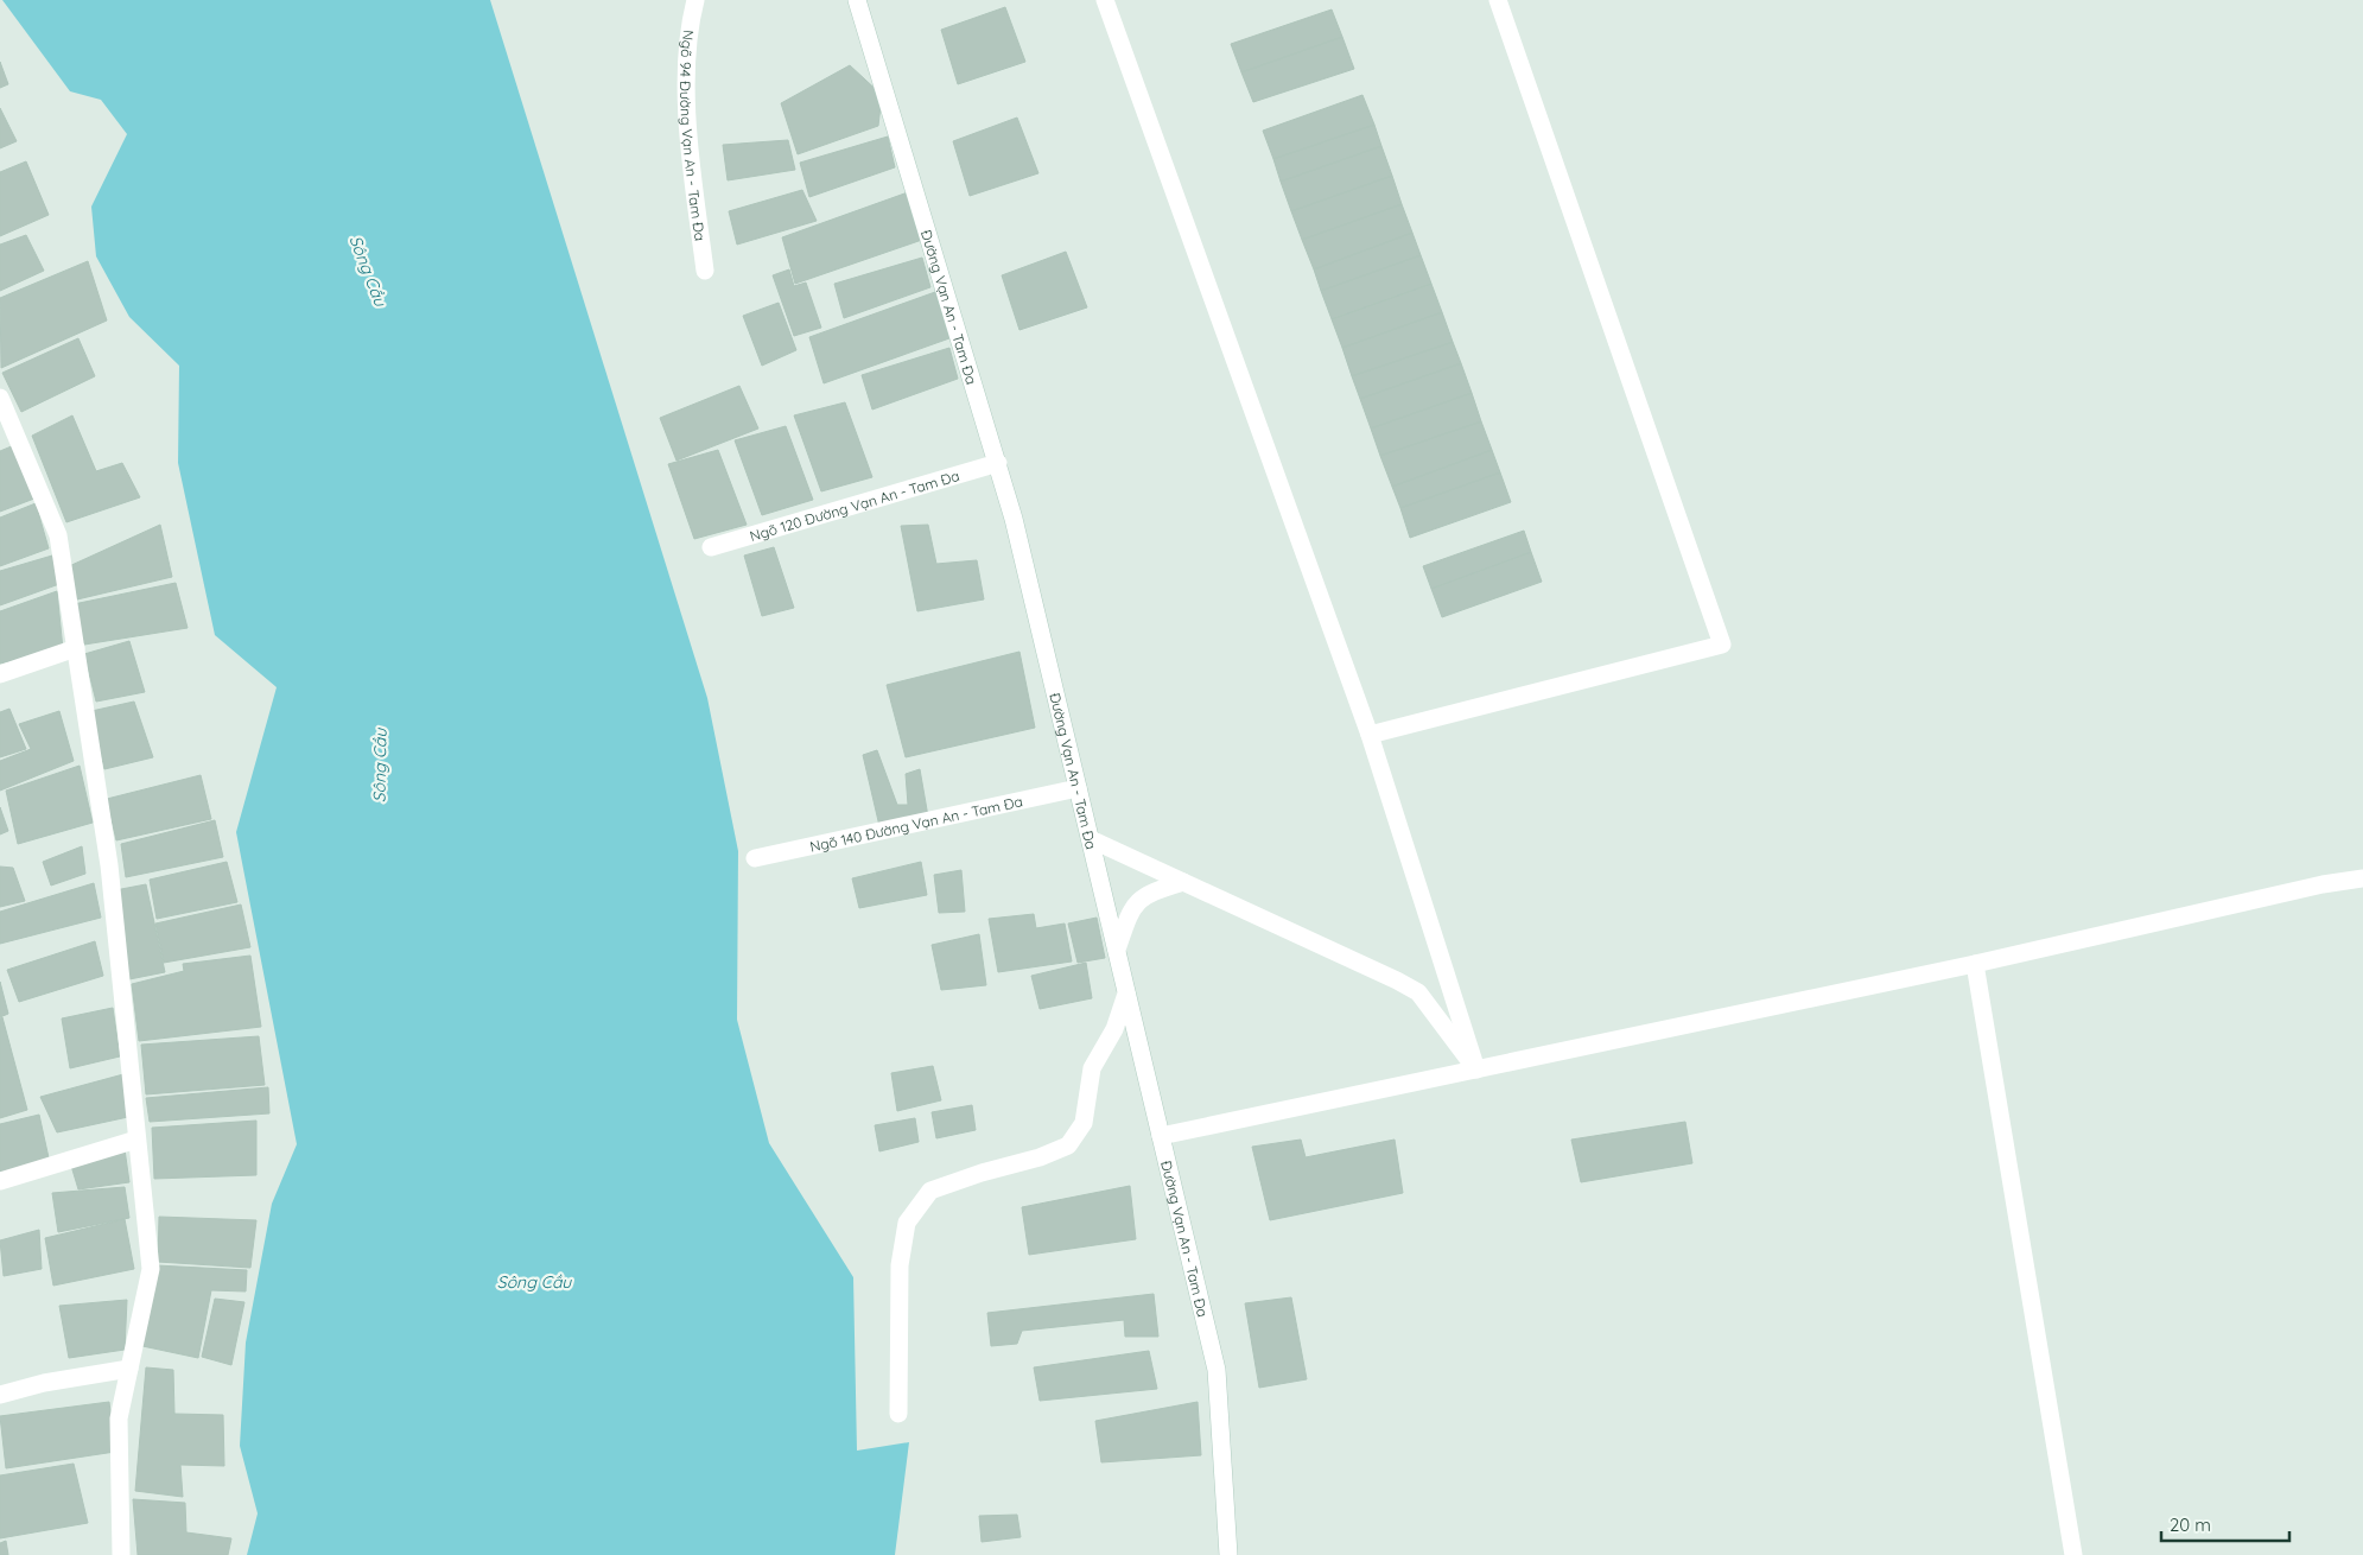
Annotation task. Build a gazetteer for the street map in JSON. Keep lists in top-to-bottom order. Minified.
{"streets":{"street":["Ngõ 94 Đường Vạn An - Tam Đa","Đường Vạn An - Tam Đa","Ngõ 120 Đường Vạn An - Tam Đa","Ngõ 140 Đường Vạn An - Tam Đa"]},"crossings":[["Đường Vạn An - Tam Đa","Ngõ 120 Đường Vạn An - Tam Đa"],["Đường Vạn An - Tam Đa","Ngõ 140 Đường Vạn An - Tam Đa"]],"water":["Sông Cầu"],"scale_bar":"20 m"}
